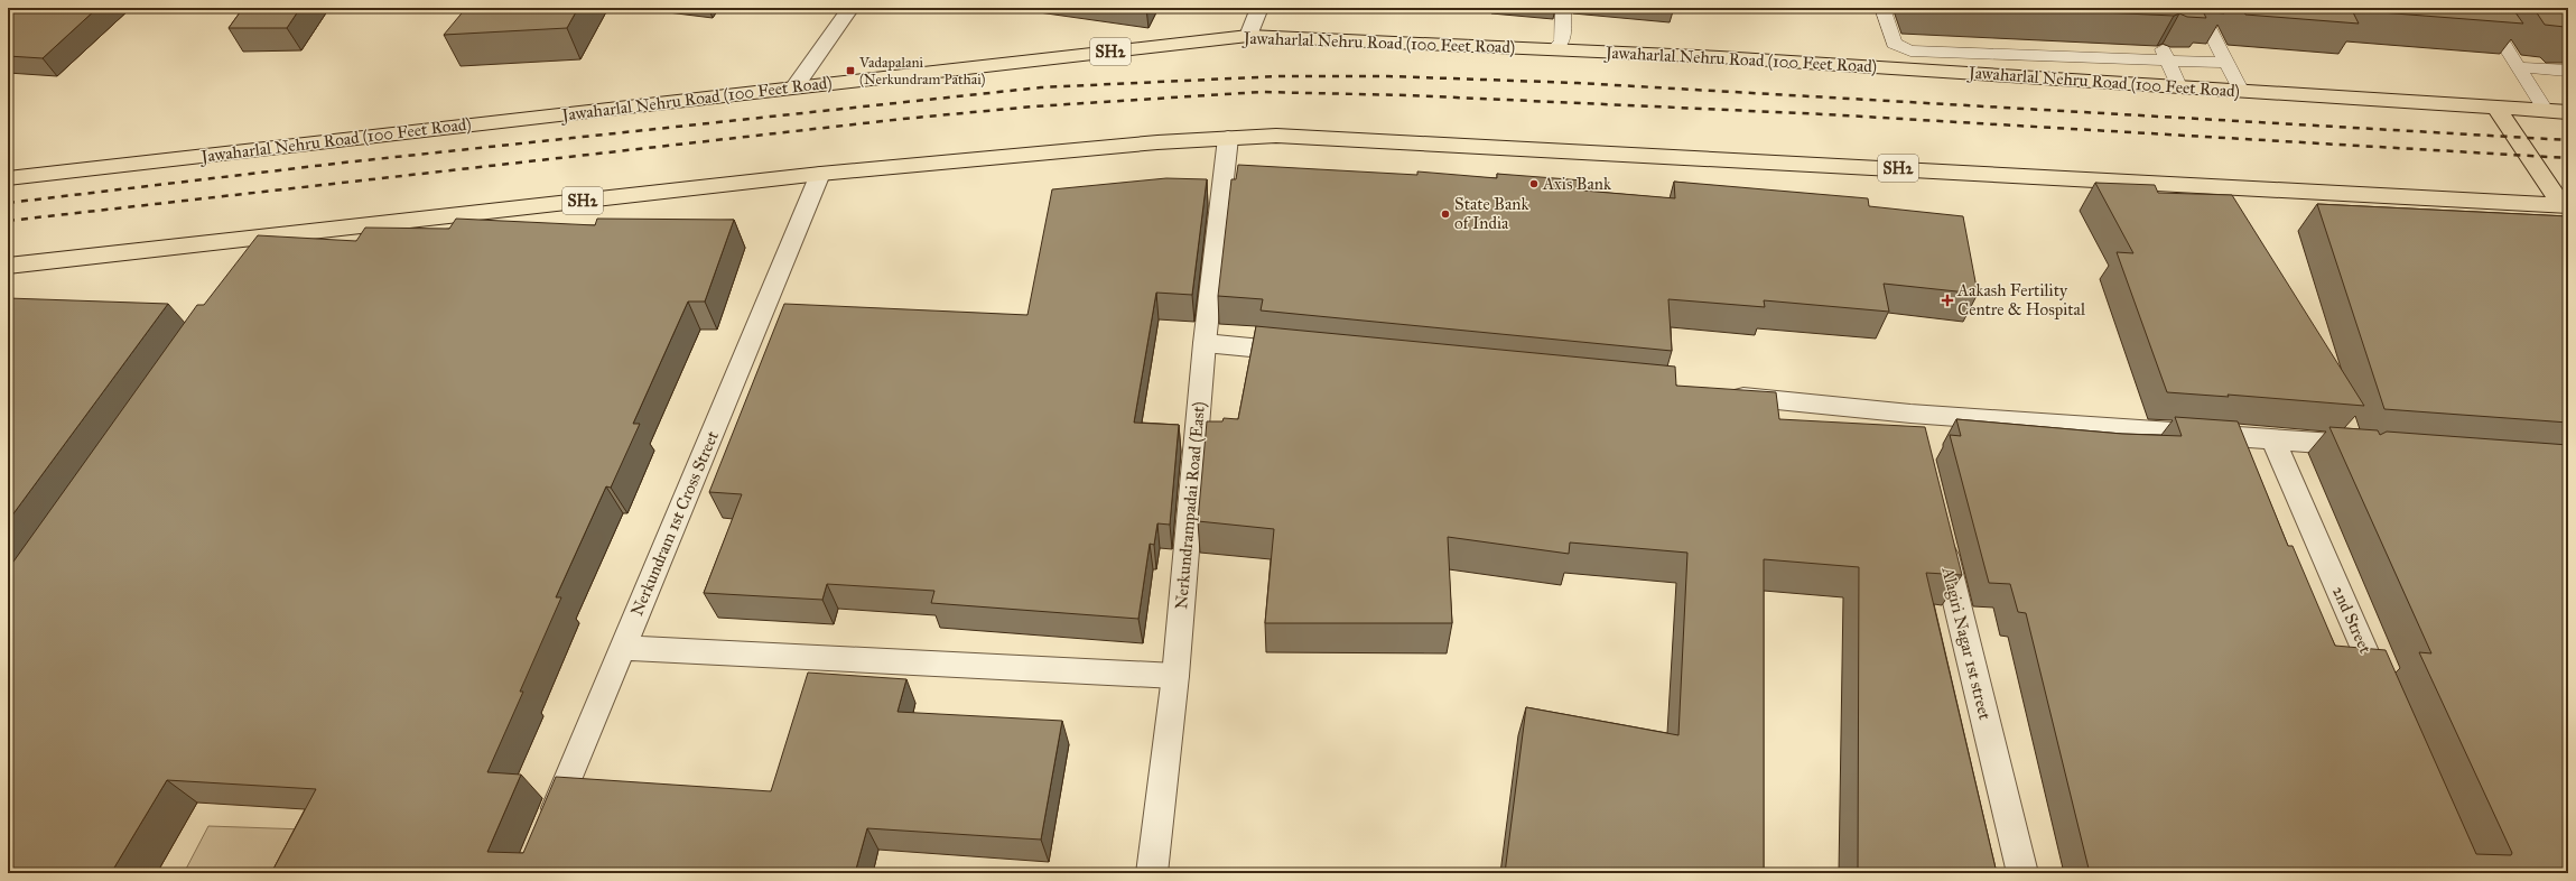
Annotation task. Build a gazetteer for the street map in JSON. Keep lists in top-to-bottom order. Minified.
{"streets":{"main road":["Jawaharlal Nehru Road (100 Feet Road)","SH2"],"street":["Nerkundrampadai Road (East)","Nerkundram 1st Cross Street","2nd Street","Alagiri Nagar 1st street"]},"crossings":[["SH2","Nerkundrampadai Road (East)"],["SH2","Nerkundram 1st Cross Street"]],"places":{"transit":["Vadapalani (Nerkundram Pathai)"],"other":["Axis Bank","State Bank of India"],"health":["Aakash Fertility Centre & Hospital"]}}
